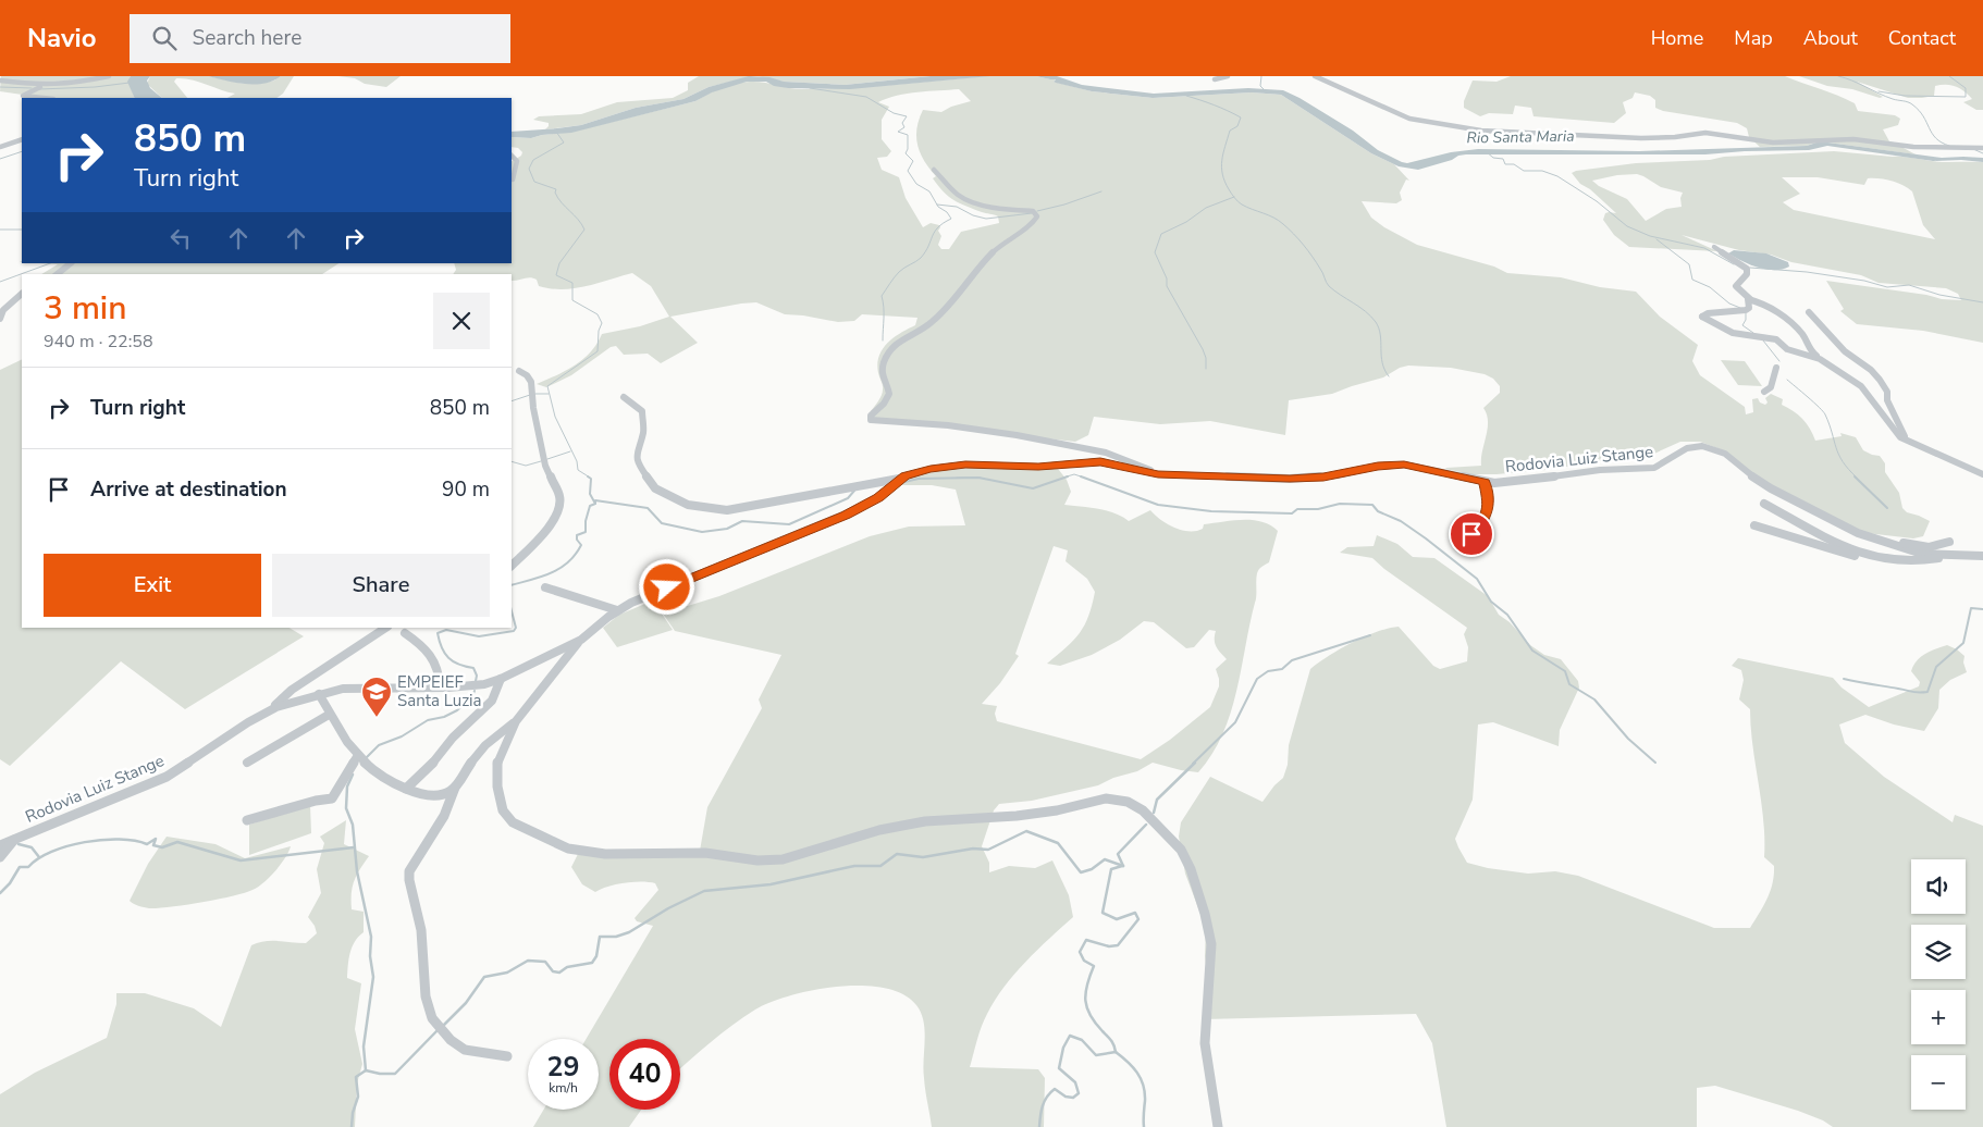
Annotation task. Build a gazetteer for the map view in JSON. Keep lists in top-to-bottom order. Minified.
{"streets":{"street":["Rodovia Luiz Stange"]},"water":["Rio Santa Maria"],"places":{"school or university":["EMPEIEF Santa Luzia"]},"page":{"header":"Navio","search":"Search here","nav":["Home","Map","About","Contact"],"turn":["850 m","Turn right"],"heading":["3 min","940 m · 22:58"],"list":[{"name":"Turn right","value":"850 m"},{"name":"Arrive at destination","value":"90 m"}],"buttons":["Exit","Share"],"map_buttons":["+","−"],"speed":"29 km/h","limit":"40"}}
